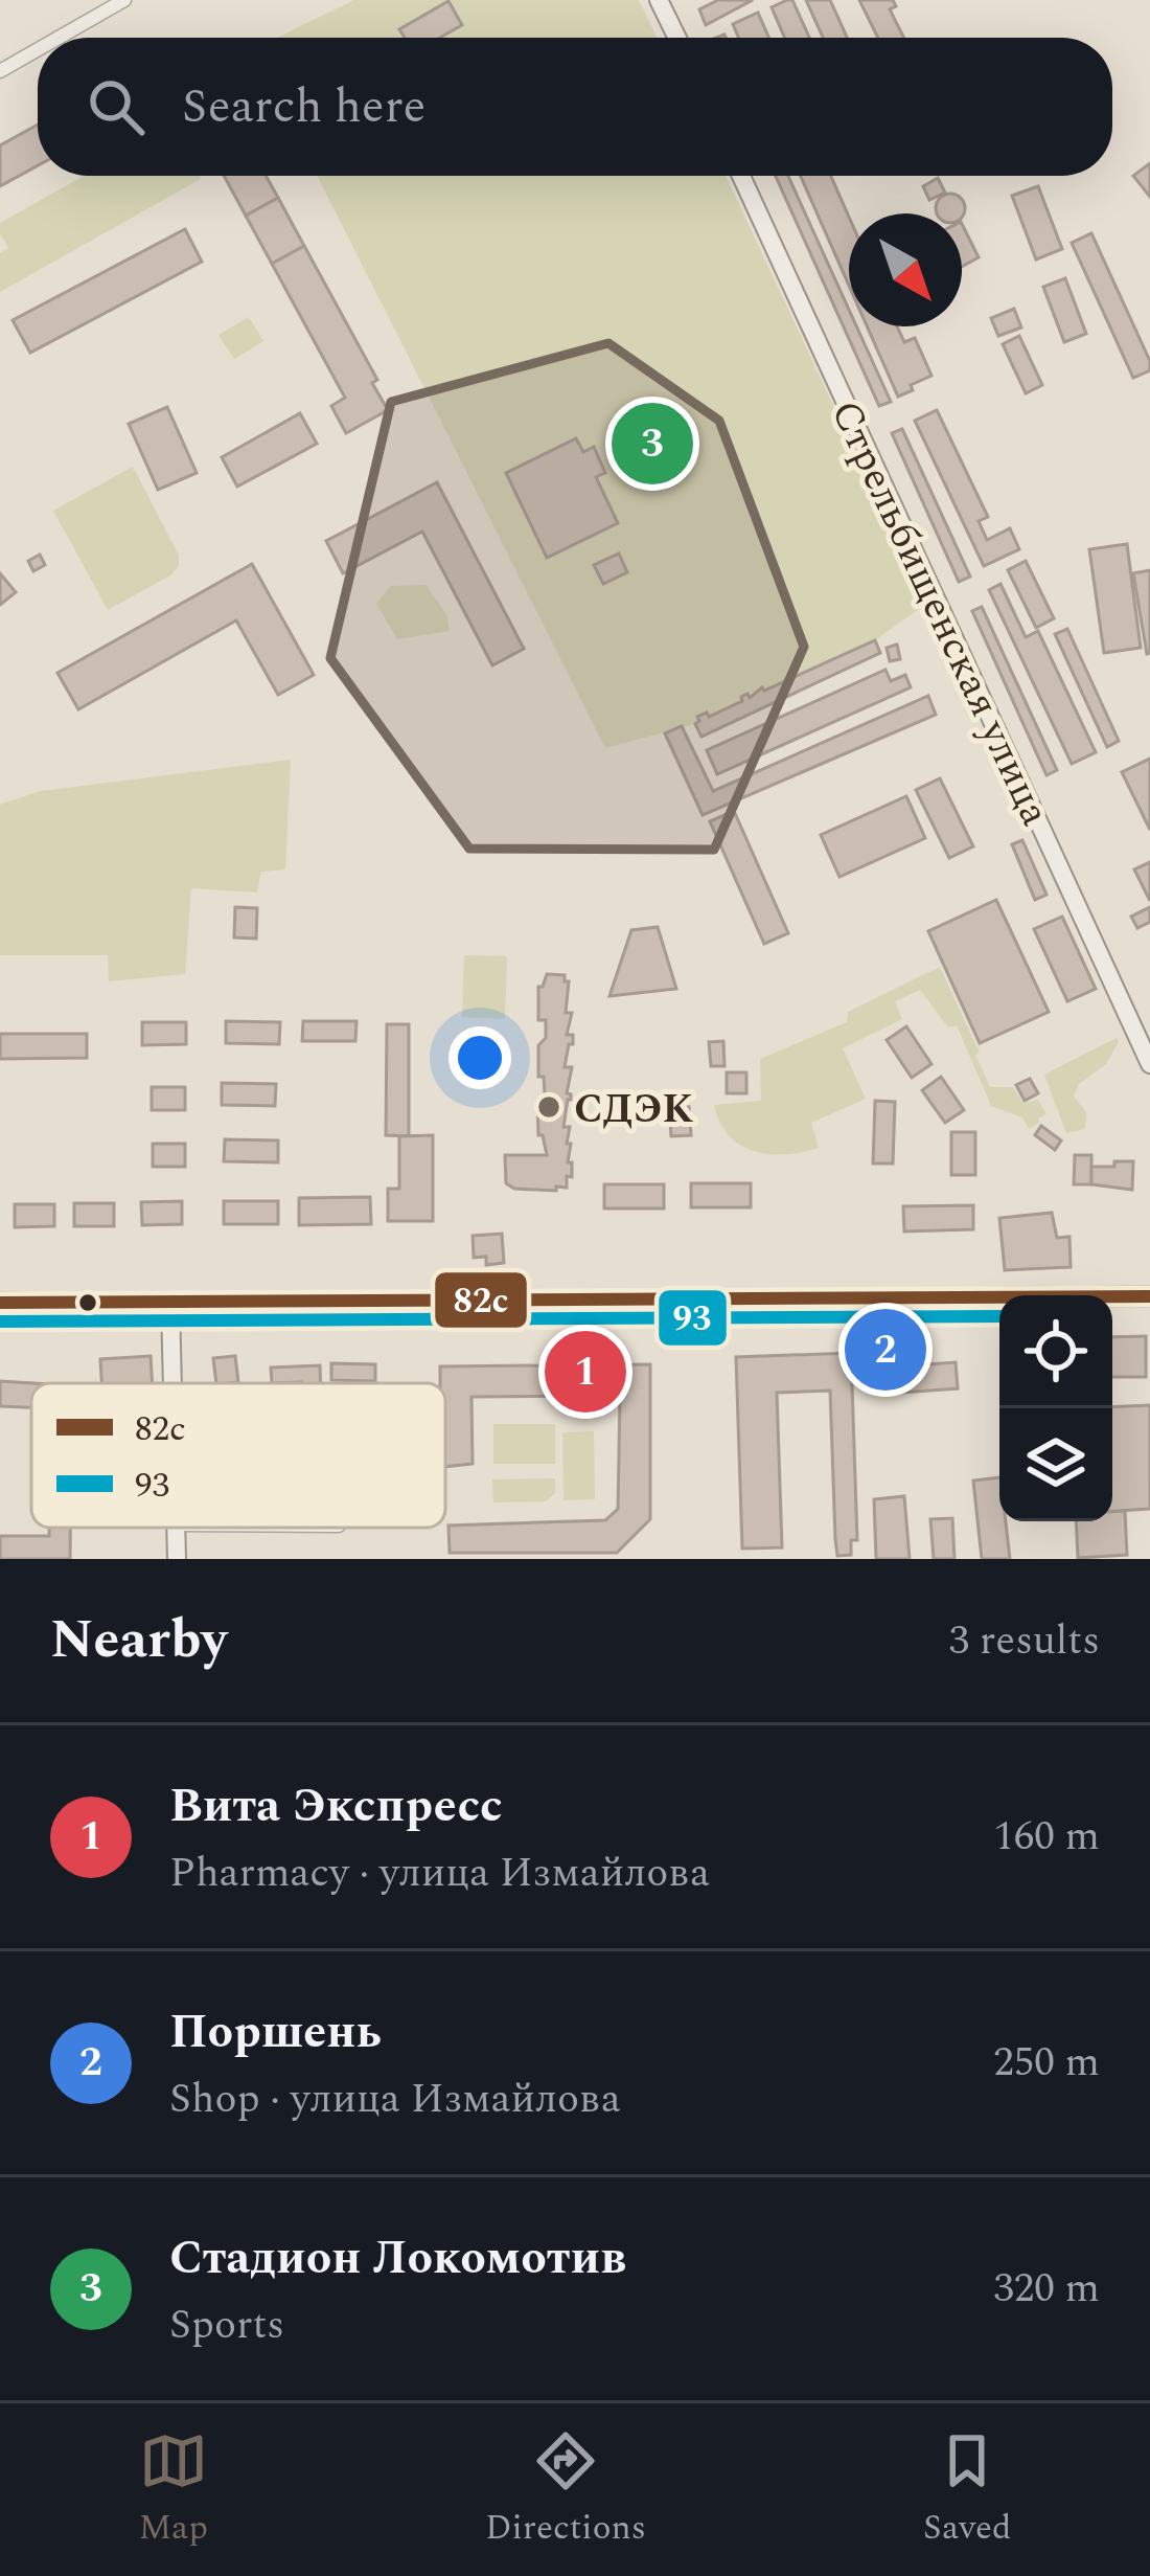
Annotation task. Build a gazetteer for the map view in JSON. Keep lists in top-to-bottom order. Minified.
{"streets":{"main road":["Стрельбищенская улица"]},"places":["СДЭК"],"lines":["transit line 82с","transit line 93"],"legend":["82с","93"],"north":"bottom right","page":{"search":"Search here","pins":["3","2","1"],"heading":["Nearby","3 results"],"list":[{"mark":"1","name":"Вита Экспресс","note":"Pharmacy · улица Измайлова","value":"160 m"},{"mark":"2","name":"Поршень","note":"Shop · улица Измайлова","value":"250 m"},{"mark":"3","name":"Стадион Локомотив","note":"Sports","value":"320 m"}],"nav":["Map","Directions","Saved"]}}
